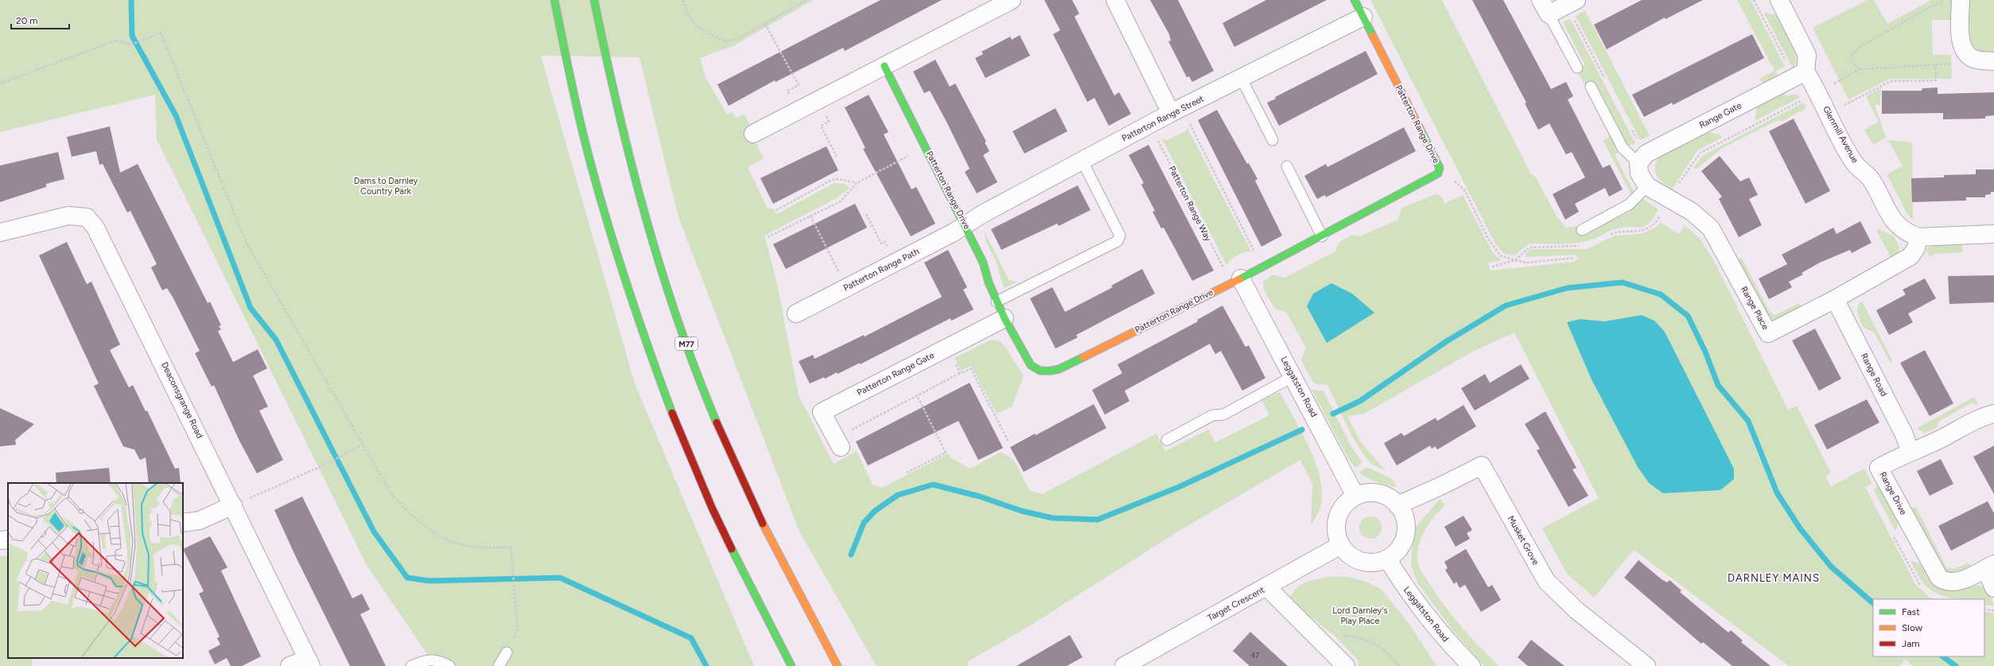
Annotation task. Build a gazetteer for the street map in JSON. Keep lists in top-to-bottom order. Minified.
{"streets":{"main road":["Patterton Range Drive","M77"],"street":["Range Gate","Patterton Range Street","Glenmill Avenue","Patterton Range Path","Range Place","Patterton Range Gate","Range Road","Leggatston Road","Deaconsgrange Road","Range Drive","Musket Grove","Target Crescent"],"path":["Patterton Range Way"]},"crossings":[["Range Gate","Glenmill Avenue"],["Range Gate","Range Place"],["Patterton Range Street","Patterton Range Drive"],["Patterton Range Street","Patterton Range Way"],["Patterton Range Street","Patterton Range Path"],["Patterton Range Drive","Patterton Range Way"],["Patterton Range Drive","Patterton Range Path"],["Patterton Range Drive","Patterton Range Gate"],["Patterton Range Drive","Leggatston Road"],["Glenmill Avenue","Range Place"],["Patterton Range Way","Leggatston Road"],["Range Place","Range Road"],["Range Road","Range Drive"],["Leggatston Road","Musket Grove"]],"districts":["DARNLEY MAINS"],"parks":["Dams to Darnley Country Park","Lord Darnley's Play Place"],"house_numbers":["47"],"legend":["Fast","Slow","Jam"],"scale_bar":"20 m"}
